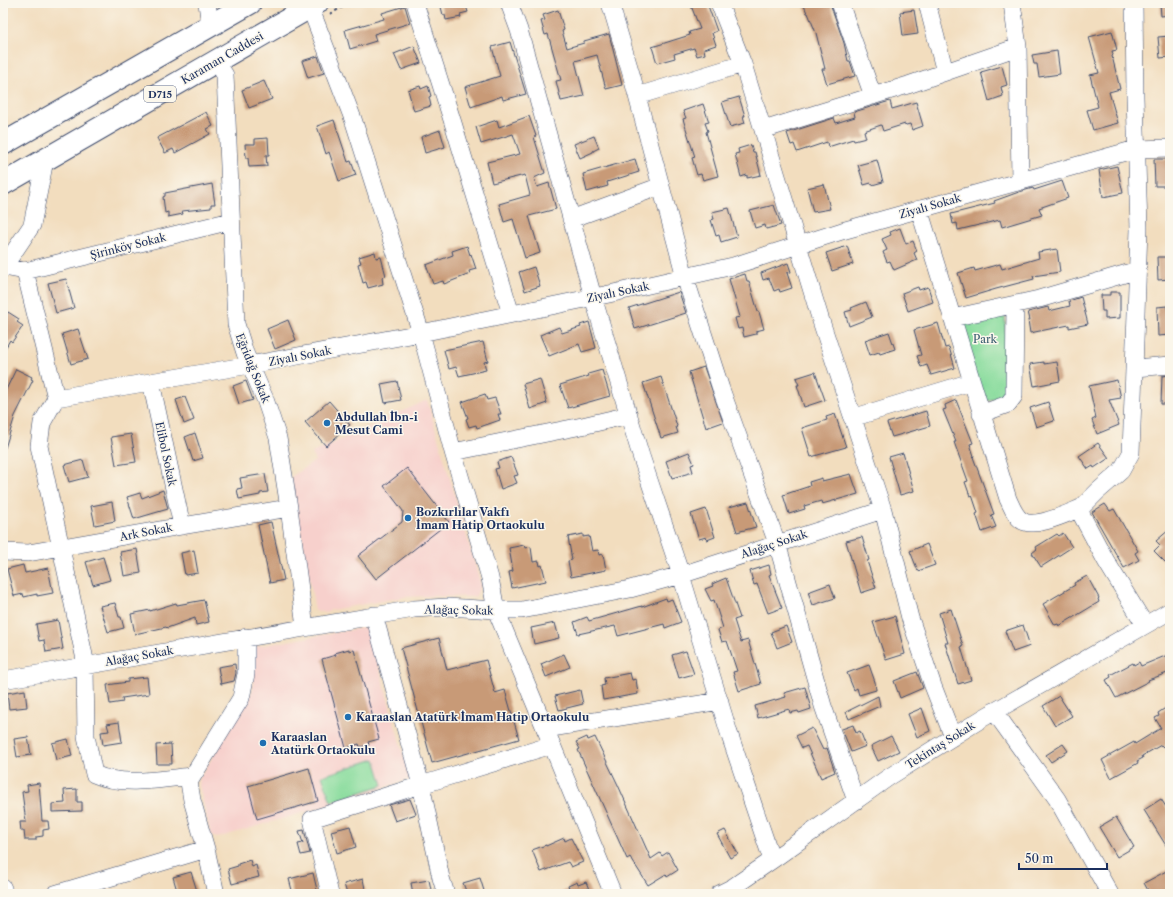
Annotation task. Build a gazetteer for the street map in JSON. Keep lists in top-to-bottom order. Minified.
{"streets":{"highway":["Karaman Caddesi","D715"],"street":["Ziyalı Sokak","Şirinköy Sokak","Eğridağ Sokak","Elibol Sokak","Ark Sokak","Alağaç Sokak","Tekintaş Sokak"]},"crossings":[["Karaman Caddesi","Eğridağ Sokak"],["Ziyalı Sokak","Eğridağ Sokak"],["Ziyalı Sokak","Elibol Sokak"],["Şirinköy Sokak","Eğridağ Sokak"],["Eğridağ Sokak","Ark Sokak"],["Eğridağ Sokak","Alağaç Sokak"],["Elibol Sokak","Ark Sokak"]],"parks":["Park"],"places":["Abdullah İbn-i Mesut Cami","Bozkırlılar Vakfı İmam Hatip Ortaokulu","Karaaslan Atatürk İmam Hatip Ortaokulu","Karaaslan Atatürk Ortaokulu"],"scale_bar":"50 m"}
